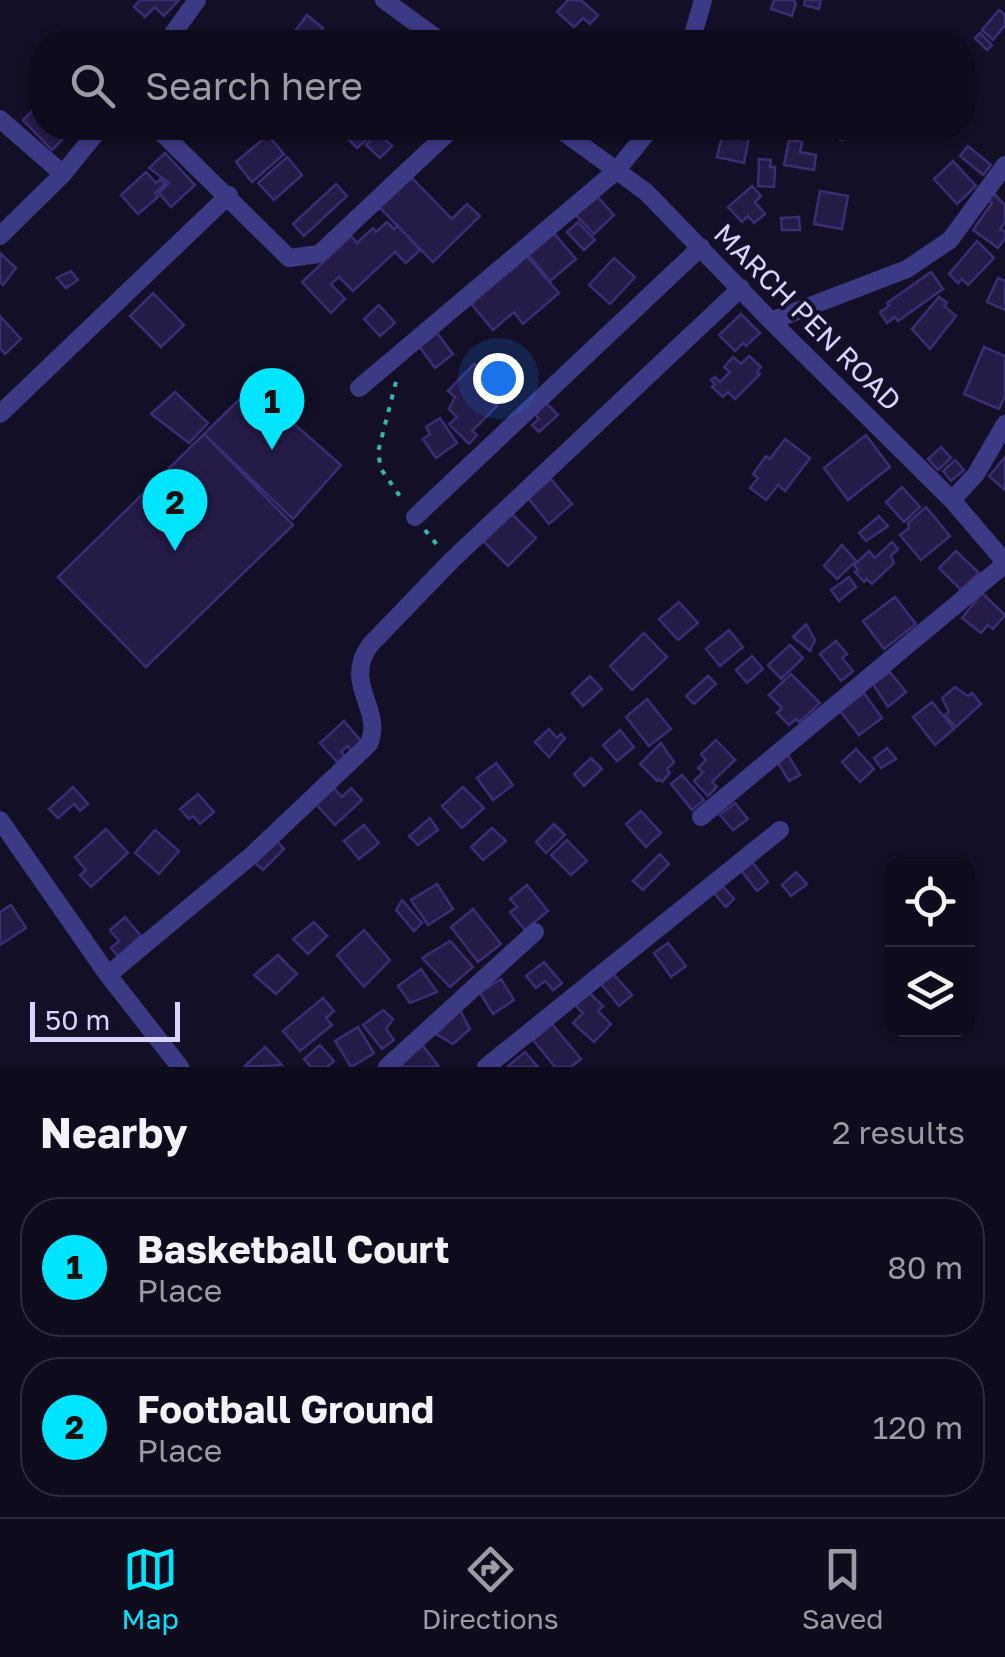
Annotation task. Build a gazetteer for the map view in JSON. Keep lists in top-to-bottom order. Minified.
{"streets":{"street":["MARCH PEN ROAD"]},"scale_bar":"50 m","page":{"search":"Search here","pins":["1","2"],"scale":"50 m","heading":["Nearby","2 results"],"list":[{"mark":"1","name":"Basketball Court","note":"Place","value":"80 m"},{"mark":"2","name":"Football Ground","note":"Place","value":"120 m"}],"nav":["Map","Directions","Saved"]}}
